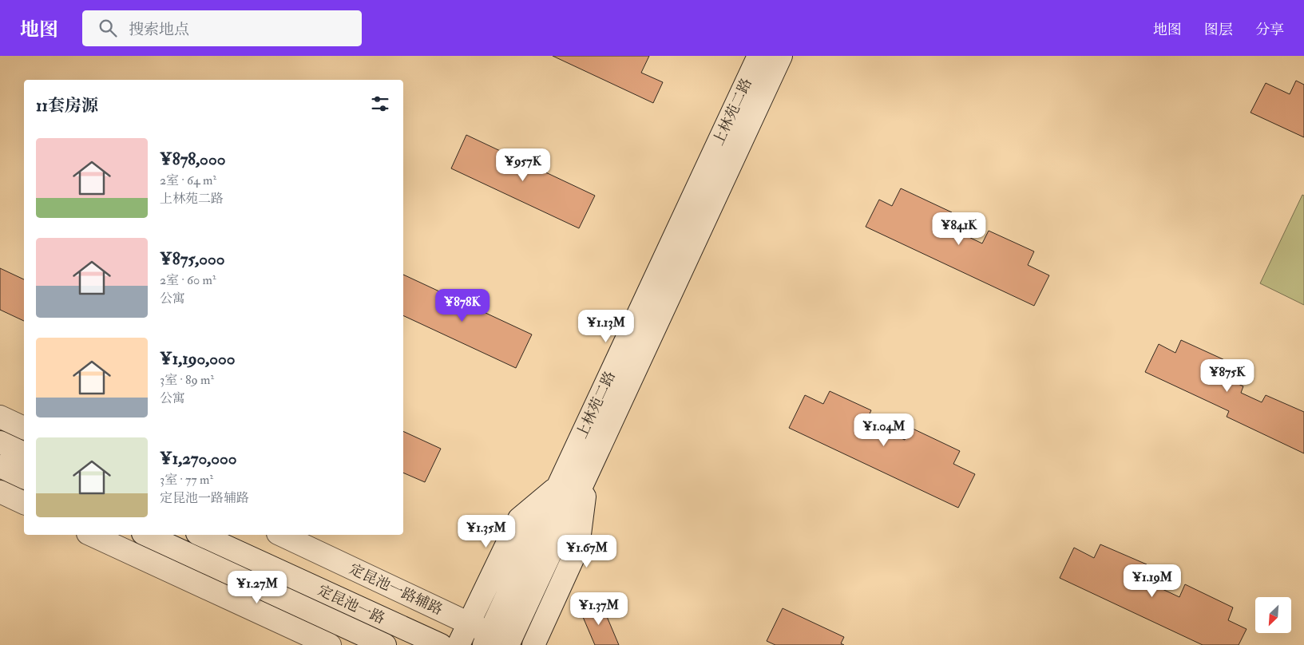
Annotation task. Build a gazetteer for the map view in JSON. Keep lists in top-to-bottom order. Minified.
{"streets":{"street":["上林苑二路","定昆池一路辅路","定昆池一路"]},"crossings":[["上林苑二路","定昆池一路辅路"]],"north":"bottom left","page":{"header":"地图","search":"搜索地点","nav":["地图","图层","分享"],"heading":"11套房源","list":[{"name":"¥878,000","note":"2室 · 64 m² · 上林苑二路"},{"name":"¥875,000","note":"2室 · 60 m² · 公寓"},{"name":"¥1,190,000","note":"3室 · 89 m² · 公寓"},{"name":"¥1,270,000","note":"3室 · 77 m² · 定昆池一路辅路"}],"price":["¥957K","¥841K","¥878K","¥1.13M","¥875K","¥1.04M","¥1.35M","¥1.67M","¥1.19M","¥1.27M","¥1.37M"]}}
